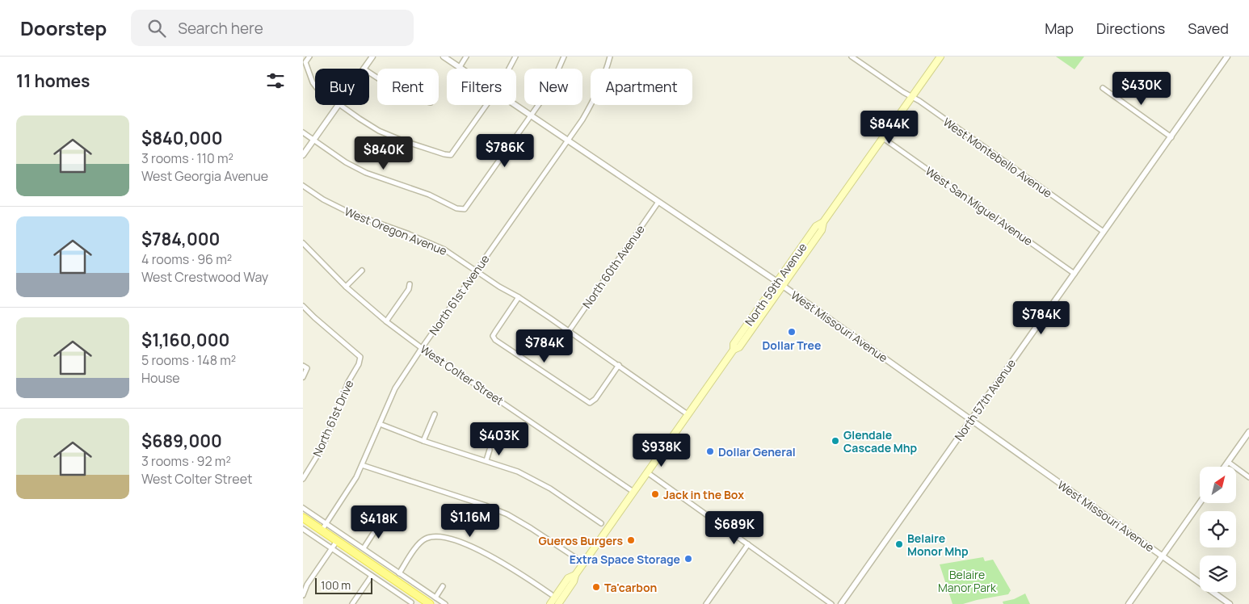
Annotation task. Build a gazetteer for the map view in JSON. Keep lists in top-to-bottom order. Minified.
{"streets":{"main road":["North 59th Avenue"],"street":["West Montebello Avenue","West San Miguel Avenue","West Oregon Avenue","North 60th Avenue","North 61st Avenue","West Missouri Avenue","West Colter Street","North 57th Avenue","North 61st Drive"]},"crossings":[["West Montebello Avenue","North 59th Avenue"],["West Montebello Avenue","North 57th Avenue"],["West San Miguel Avenue","North 59th Avenue"],["West San Miguel Avenue","North 57th Avenue"],["West Oregon Avenue","North 60th Avenue"],["West Oregon Avenue","North 59th Avenue"],["West Oregon Avenue","North 61st Avenue"],["North 60th Avenue","West Missouri Avenue"],["North 59th Avenue","West Missouri Avenue"],["North 59th Avenue","West Colter Street"],["North 61st Avenue","West Missouri Avenue"],["North 61st Avenue","West Colter Street"],["West Missouri Avenue","North 57th Avenue"]],"parks":["Belaire Manor Park"],"places":["Dollar Tree","Glendale Cascade Mhp","Dollar General","Jack in the Box","Gueros Burgers","Belaire Monor Mhp","Extra Space Storage","Ta'carbon"],"scale_bar":"100 m","north":"top right","page":{"header":"Doorstep","search":"Search here","nav":["Map","Directions","Saved"],"heading":"11 homes","chip":["Buy","Rent","Filters","New","Apartment"],"price":["$430K","$844K","$786K","$840K","$784K","$784K","$403K","$938K","$1.16M","$418K","$689K"],"list":[{"name":"$840,000","note":"3 rooms · 110 m² · West Georgia Avenue"},{"name":"$784,000","note":"4 rooms · 96 m² · West Crestwood Way"},{"name":"$1,160,000","note":"5 rooms · 148 m² · House"},{"name":"$689,000","note":"3 rooms · 92 m² · West Colter Street"}],"scale":"100 m"}}
